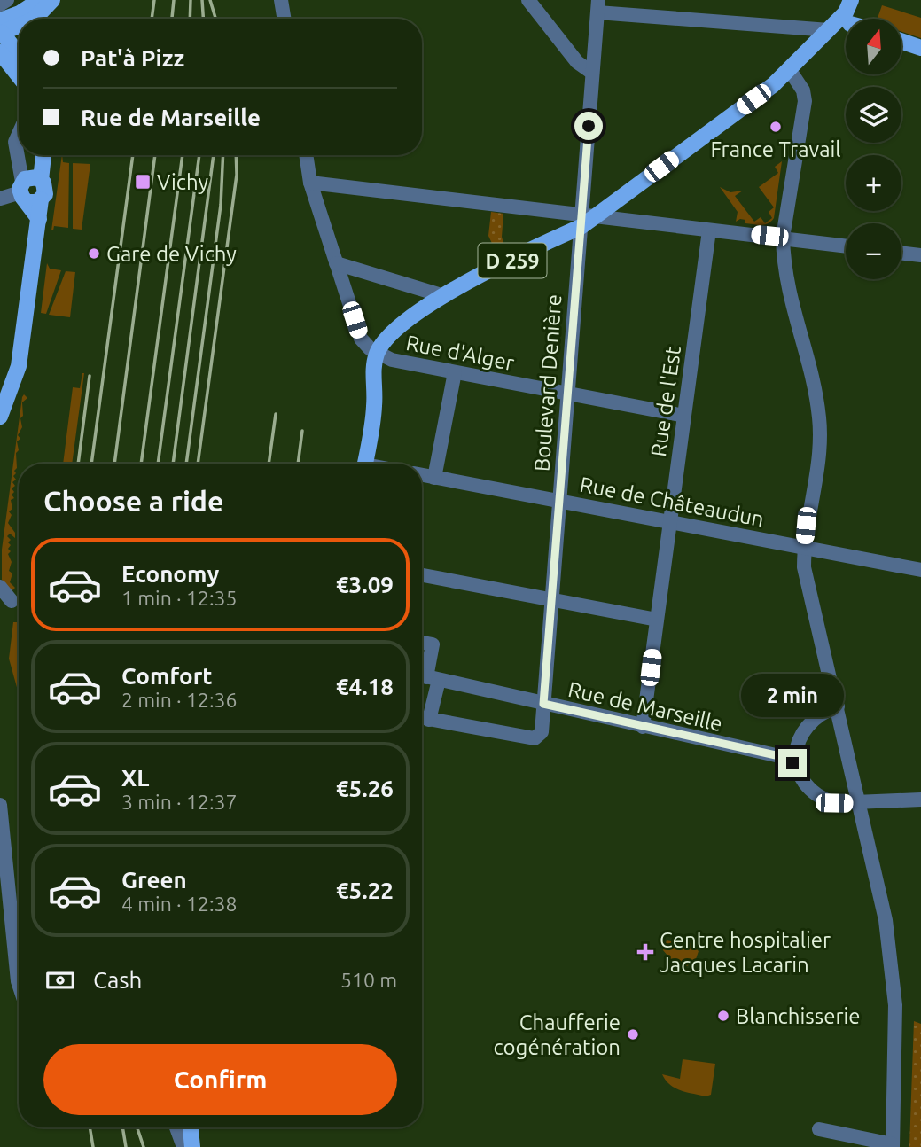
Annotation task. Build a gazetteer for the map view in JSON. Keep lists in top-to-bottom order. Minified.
{"streets":{"main road":["D 259"],"street":["Rue d'Alger","Boulevard Denière","Rue de l'Est","Rue de Châteaudun","Rue de Marseille"]},"crossings":[["D 259","Rue d'Alger"],["D 259","Boulevard Denière"],["Rue d'Alger","Boulevard Denière"],["Rue d'Alger","Rue de l'Est"],["Boulevard Denière","Rue de Châteaudun"],["Boulevard Denière","Rue de Marseille"],["Rue de l'Est","Rue de Châteaudun"],["Rue de l'Est","Rue de Marseille"]],"places":{"other":["France Travail","Gare de Vichy","Blanchisserie","Chaufferie cogénération"],"transit":["Vichy"],"health":["Centre hospitalier Jacques Lacarin"]},"north":"top","page":{"map_buttons":["+","−"],"banner":["Pat'à Pizz","Rue de Marseille"],"heading":"Choose a ride","list":[{"name":"Economy","note":"1 min · 12:35","value":"€3.09"},{"name":"Comfort","note":"2 min · 12:36","value":"€4.18"},{"name":"XL","note":"3 min · 12:37","value":"€5.26"},{"name":"Green","note":"4 min · 12:38","value":"€5.22"}],"bubble":"2 min","pay":["Cash","510 m"],"buttons":"Confirm"}}
